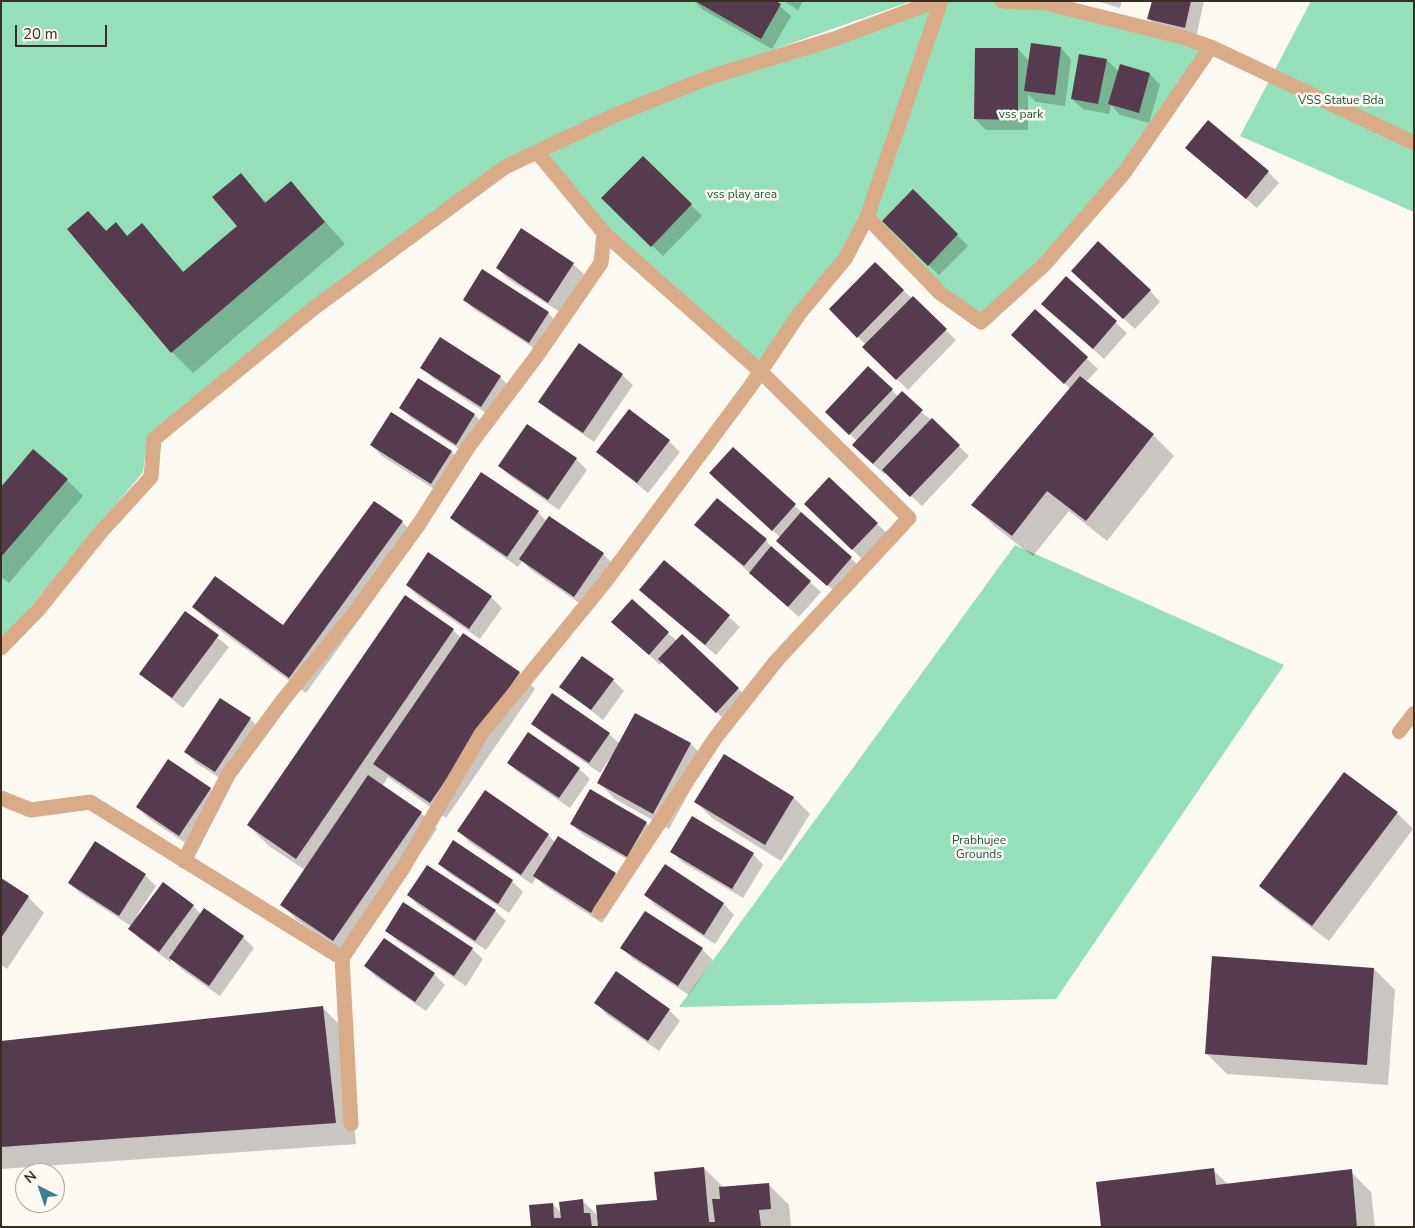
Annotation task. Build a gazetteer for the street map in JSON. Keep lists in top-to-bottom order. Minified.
{"parks":["VSS Statue Bda","vss park","vss play area","Prabhujee Grounds"],"scale_bar":"20 m","north":"top left"}
